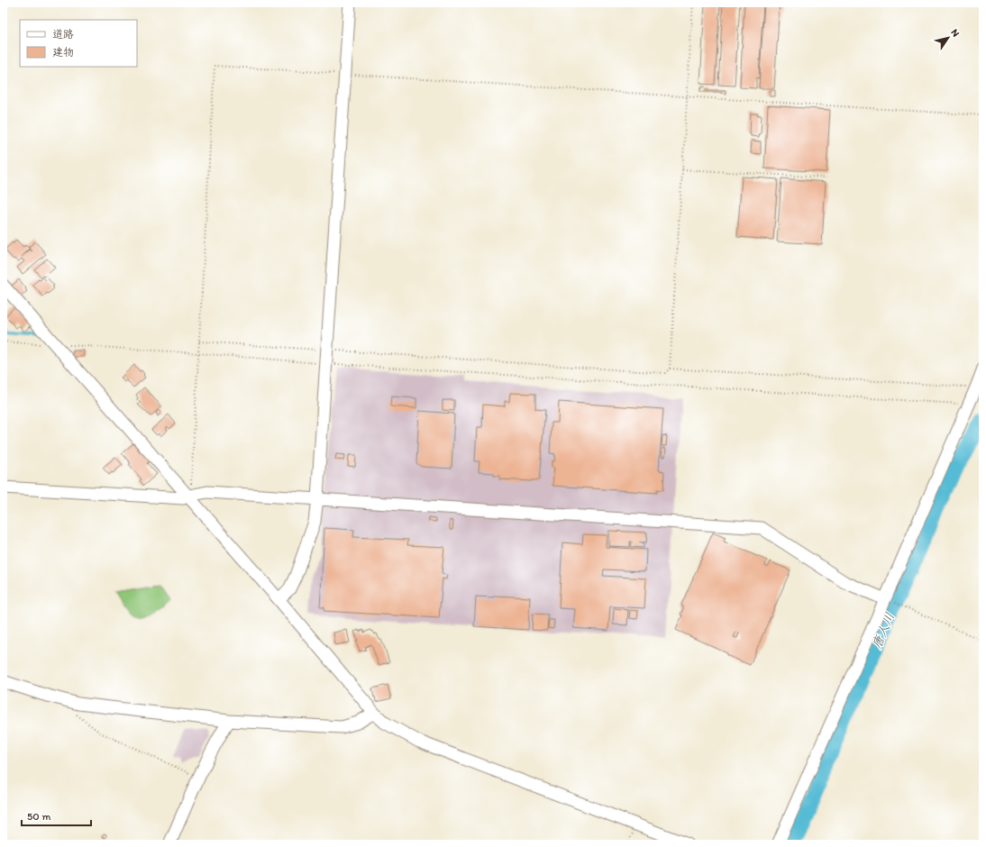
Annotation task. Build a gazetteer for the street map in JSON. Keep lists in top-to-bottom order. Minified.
{"water":["唐人川"],"legend":["道路","建物"],"scale_bar":"50 m","north":"top right"}
